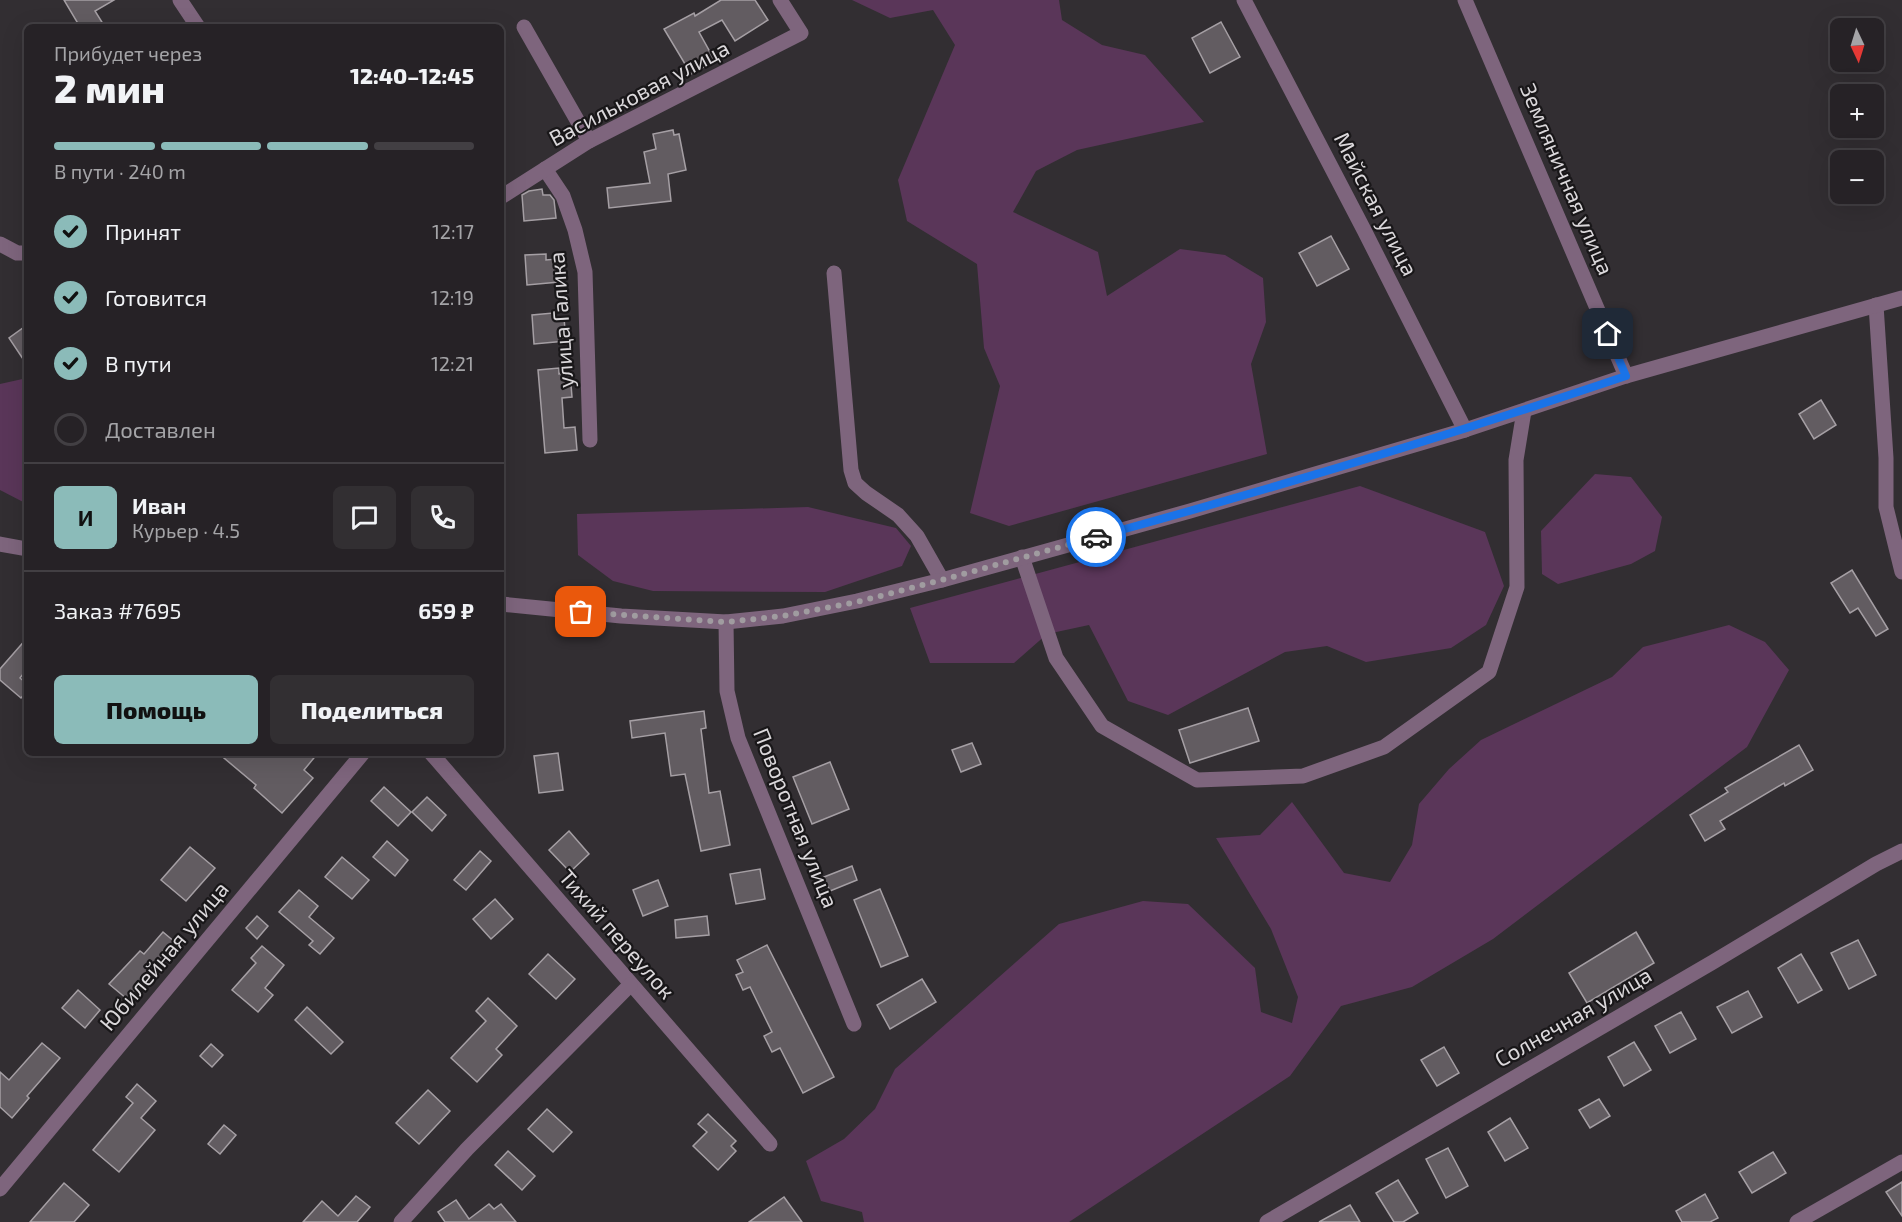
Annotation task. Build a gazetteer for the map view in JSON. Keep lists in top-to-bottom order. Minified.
{"streets":{"street":["Васильковая улица","Земляничная улица","Майская улица","улица Галика","Поворотная улица","Тихий переулок","Юбилейная улица","Солнечная улица"]},"crossings":[["Васильковая улица","улица Галика"]],"north":"bottom","page":{"map_buttons":["+","−"],"heading":["2 мин","Прибудет через","12:40–12:45"],"panel":["Иван","Курьер · 4.5","Заказ #7695","659 ₽"],"bar":"В пути · 240 m","list":[["Принят","12:17"],["Готовится","12:19"],["В пути","12:21"],"Доставлен"],"round":"И","buttons":["Помощь","Поделиться"]}}
